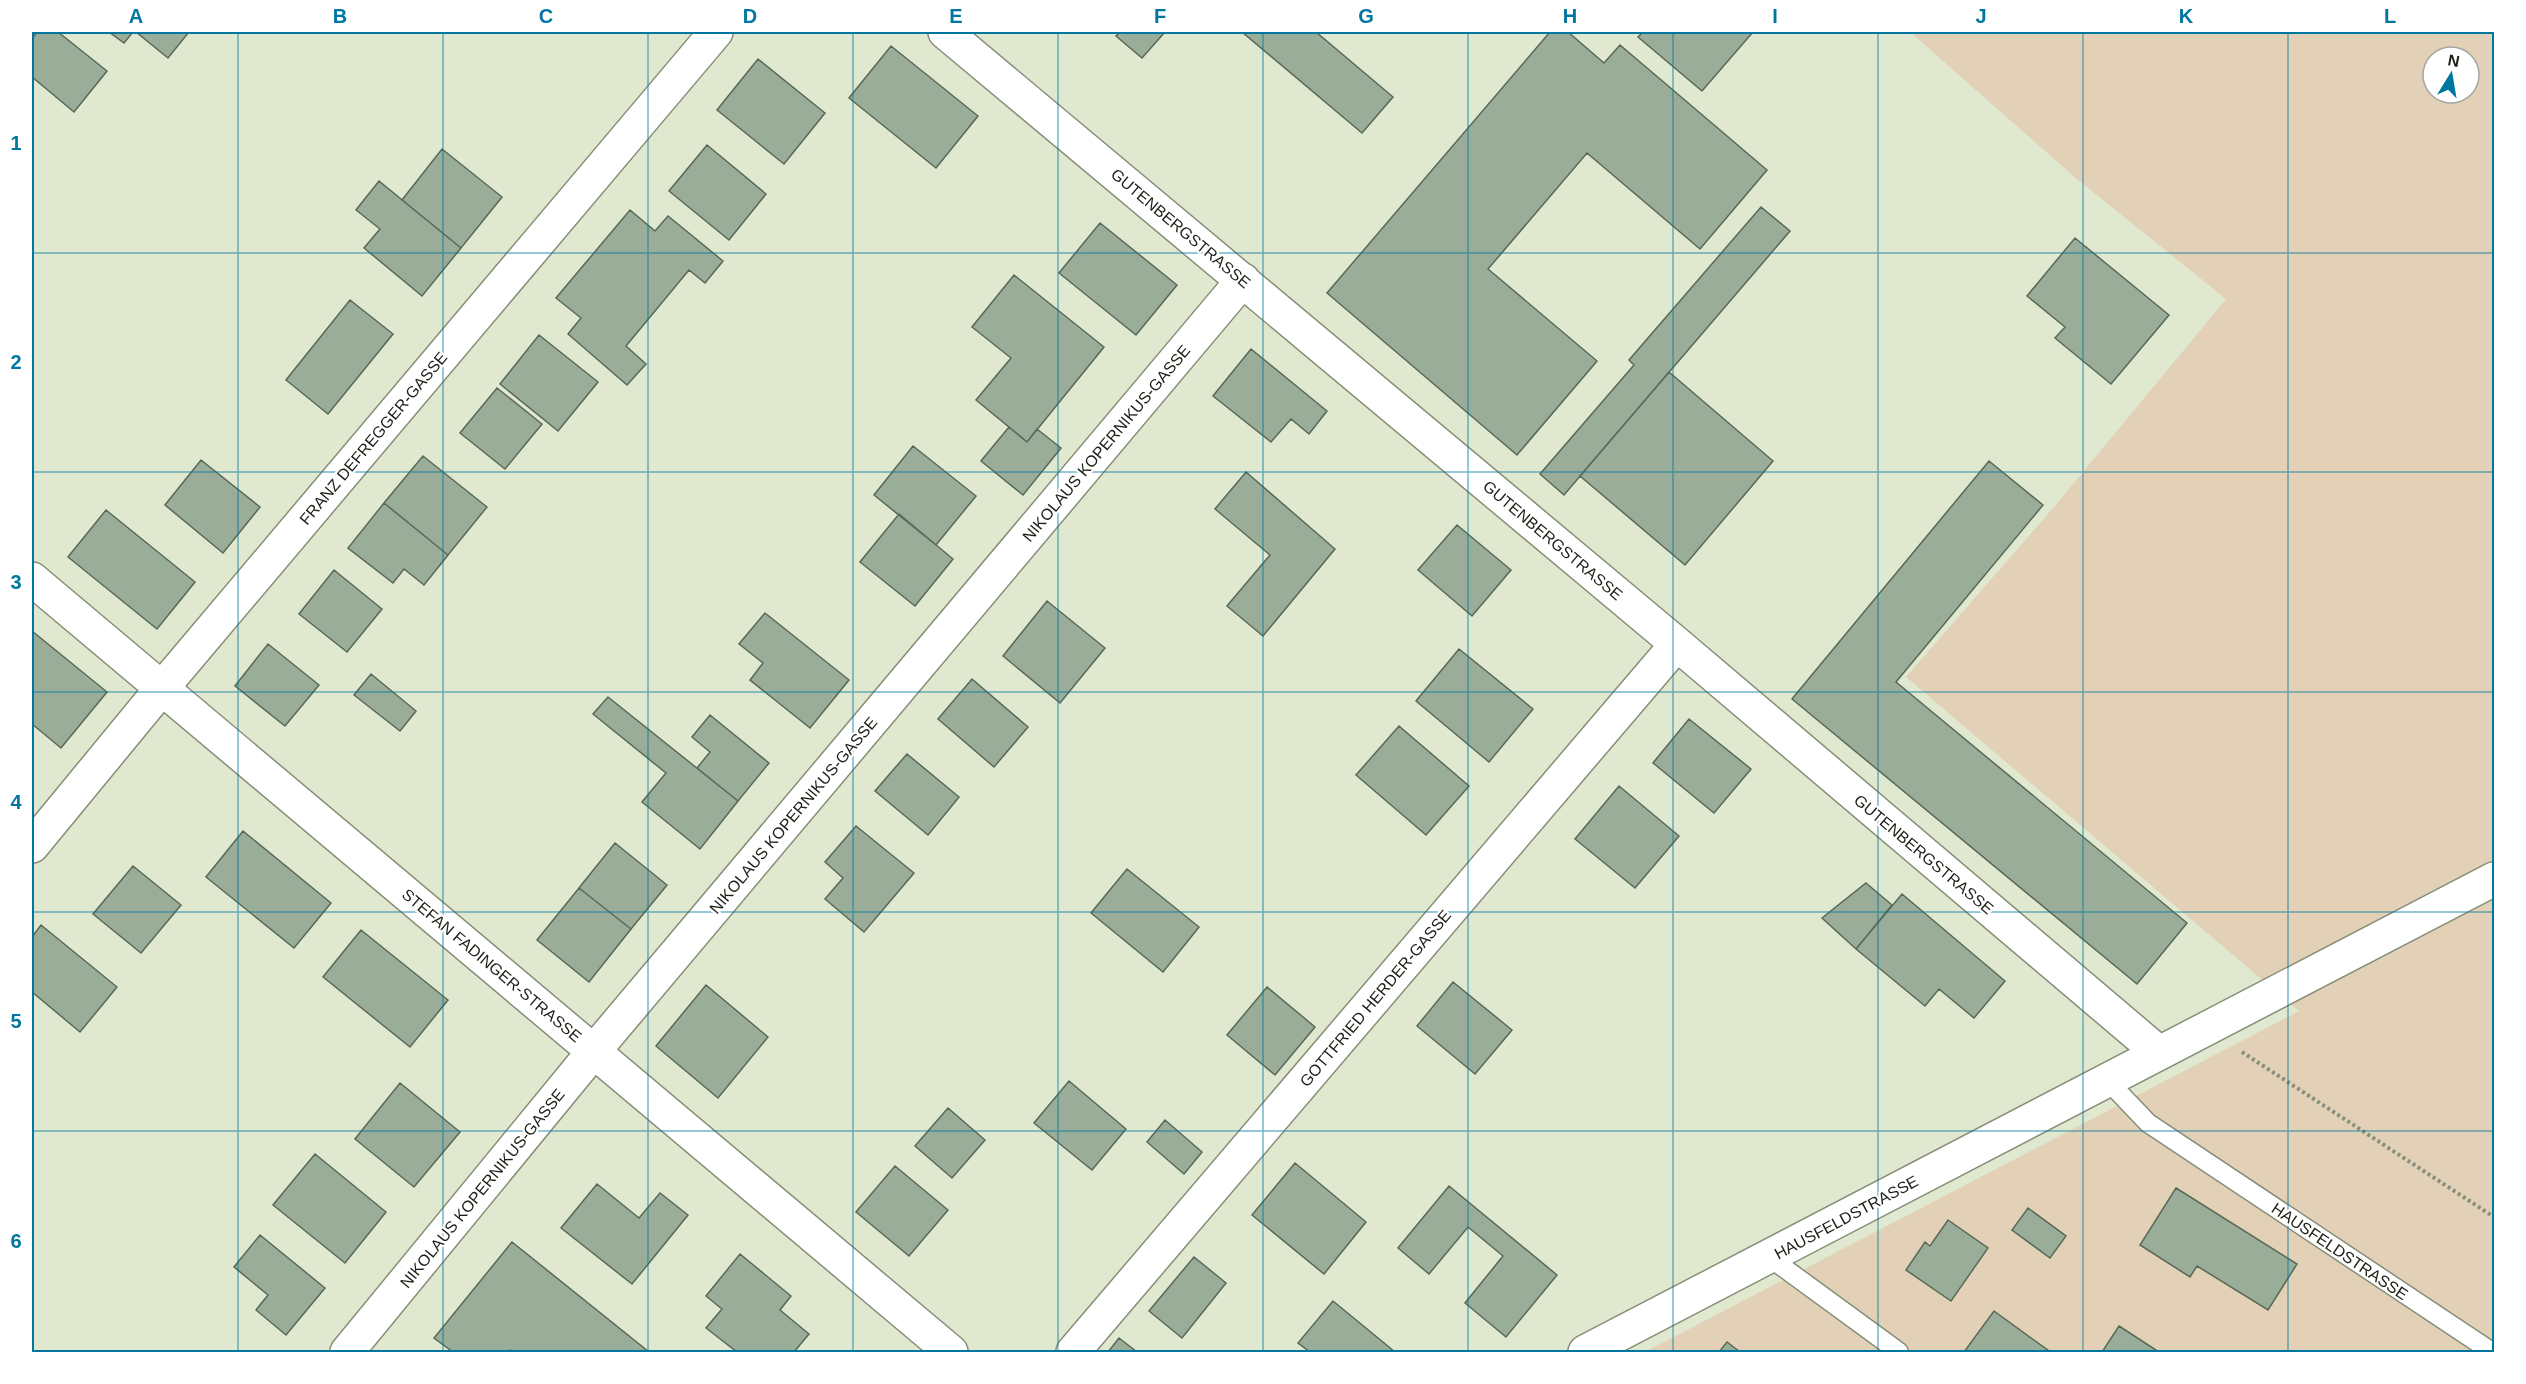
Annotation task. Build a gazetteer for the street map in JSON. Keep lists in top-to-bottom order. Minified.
{"streets":{"street":["GUTENBERGSTRASSE","FRANZ DEFREGGER-GASSE","NIKOLAUS KOPERNIKUS-GASSE","STEFAN FADINGER-STRASSE","GOTTFRIED HERDER-GASSE","HAUSFELDSTRASSE"]},"crossings":[["GUTENBERGSTRASSE","NIKOLAUS KOPERNIKUS-GASSE"],["GUTENBERGSTRASSE","GOTTFRIED HERDER-GASSE"],["GUTENBERGSTRASSE","HAUSFELDSTRASSE"],["FRANZ DEFREGGER-GASSE","STEFAN FADINGER-STRASSE"],["NIKOLAUS KOPERNIKUS-GASSE","STEFAN FADINGER-STRASSE"]],"north":"top","grid":{"columns":["A","B","C","D","E","F","G","H","I","J","K","L"],"rows":["1","2","3","4","5","6"]}}
